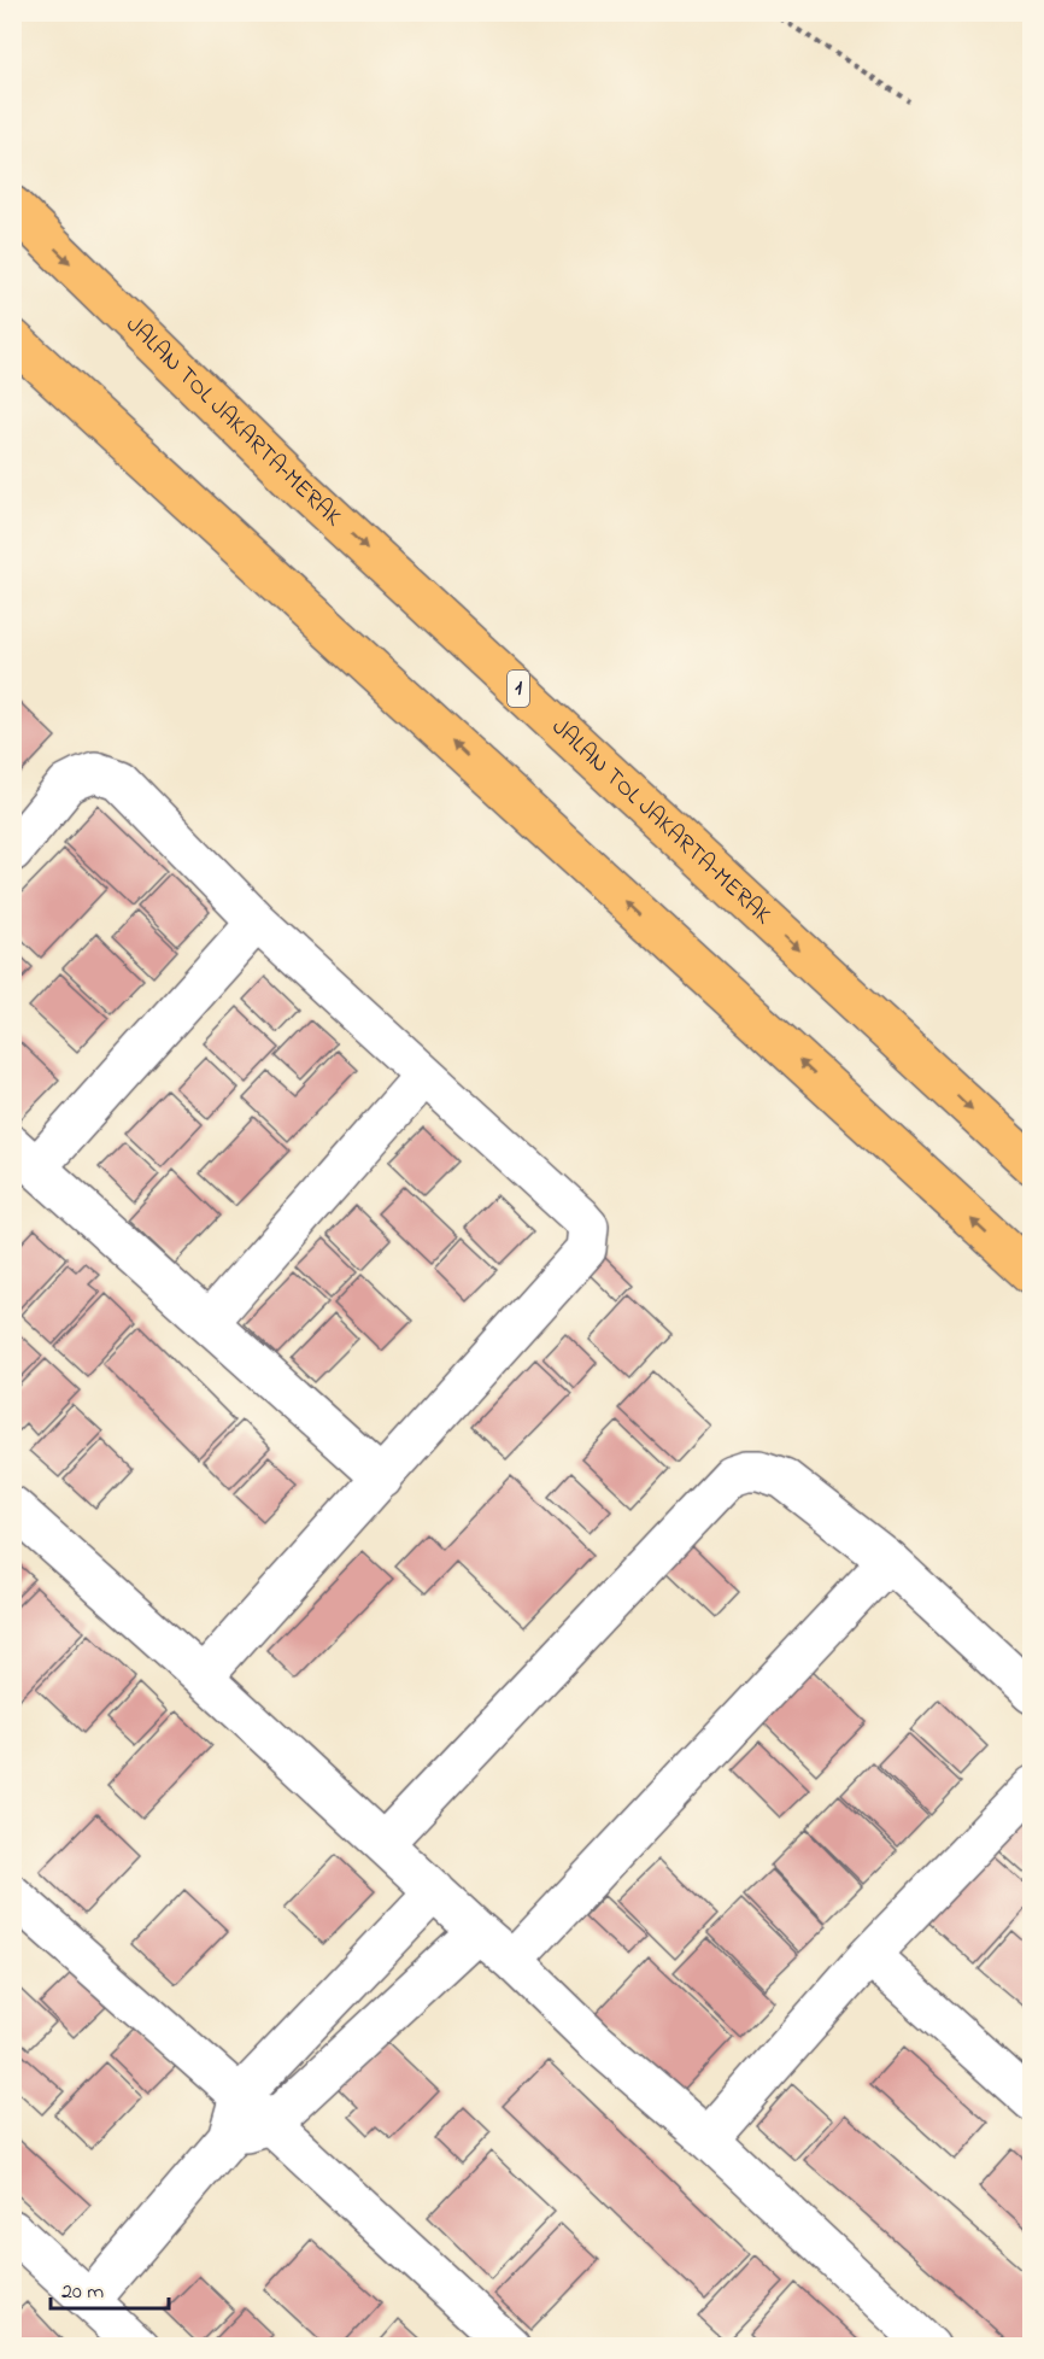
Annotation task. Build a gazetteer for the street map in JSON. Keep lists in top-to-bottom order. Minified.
{"streets":{"highway":["JALAN TOL JAKARTA–MERAK","1"]},"scale_bar":"20 m"}
